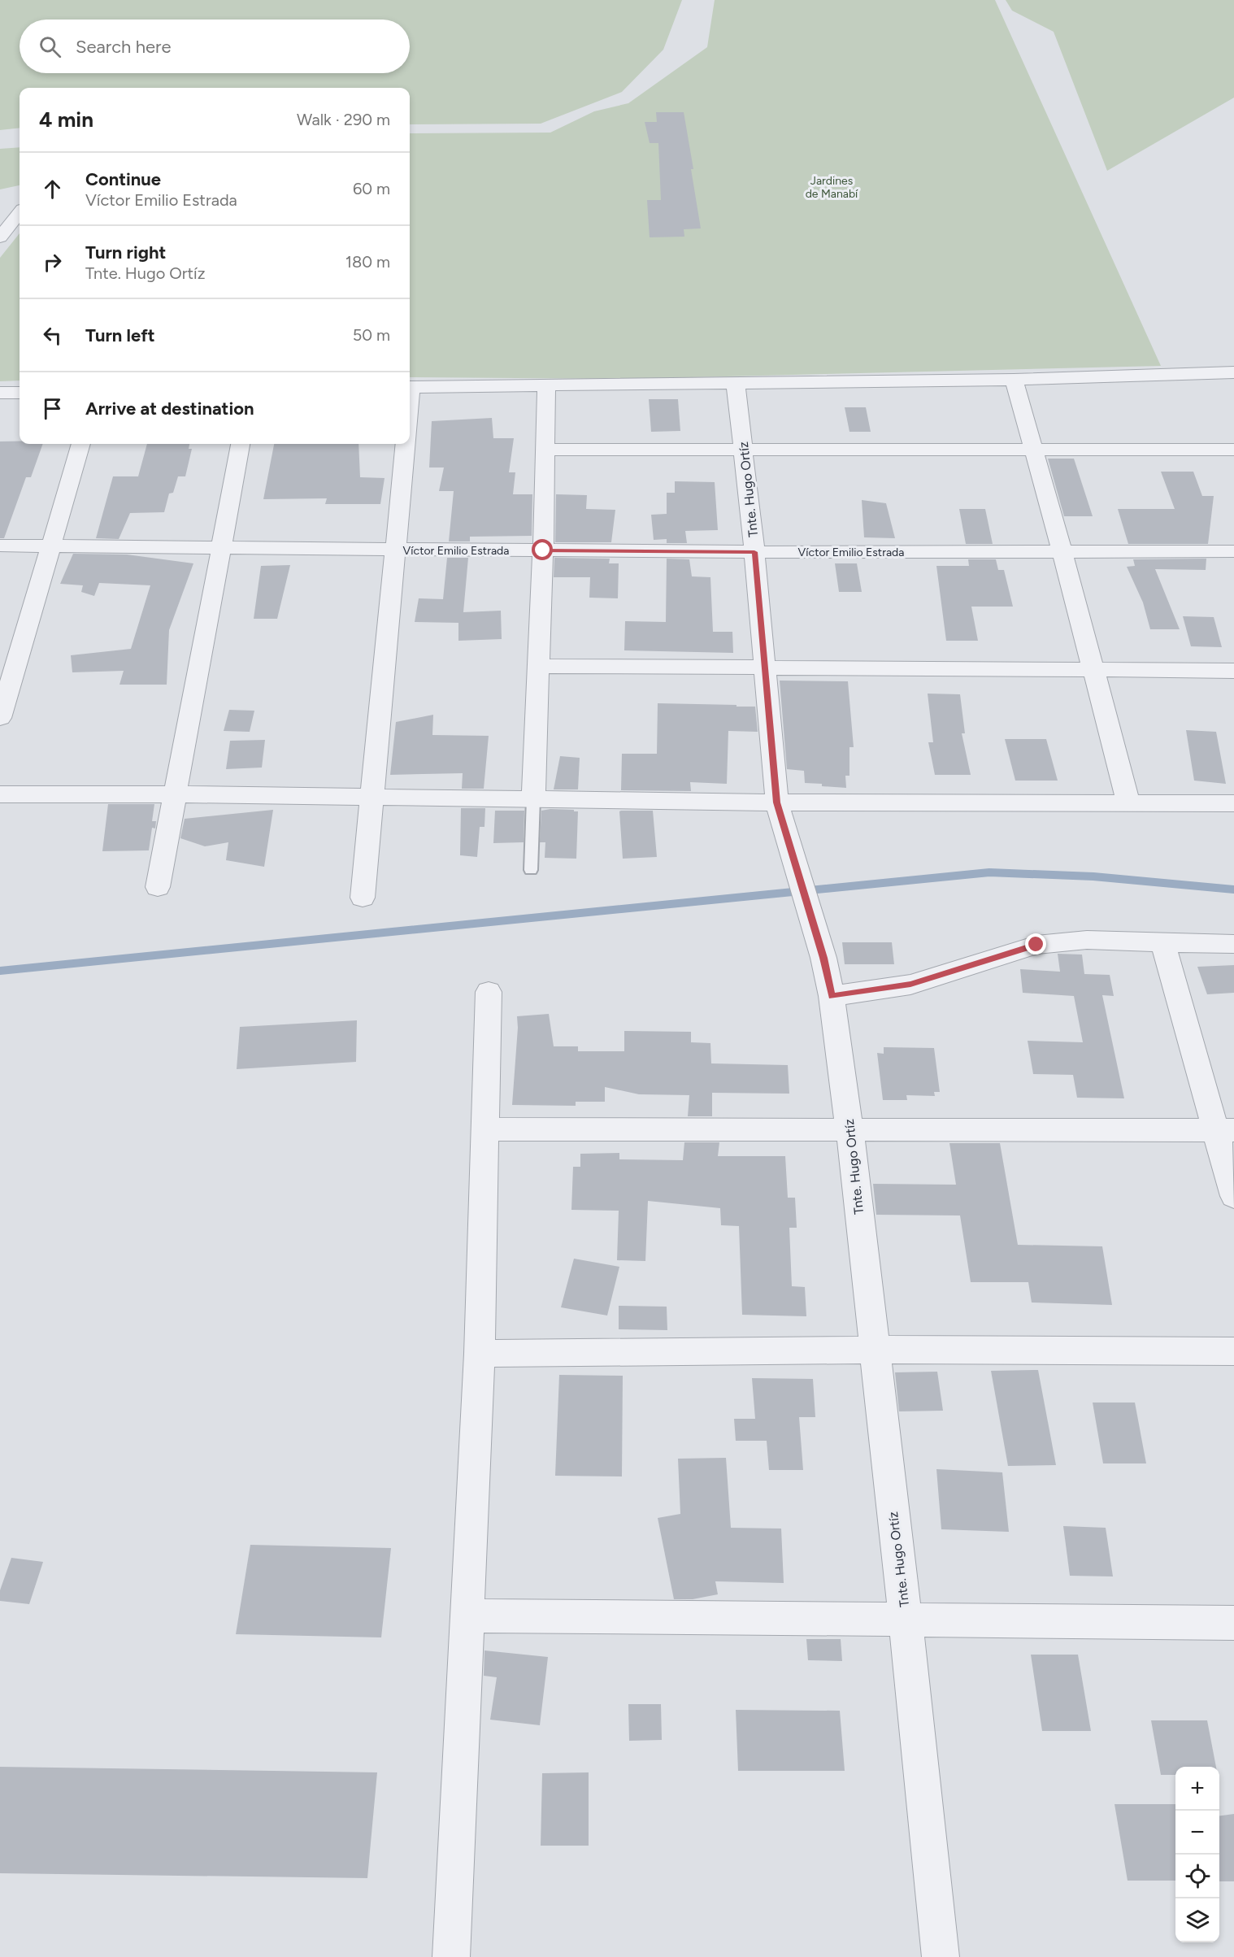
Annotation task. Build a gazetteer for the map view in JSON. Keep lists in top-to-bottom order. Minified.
{"streets":{"street":["Tnte. Hugo Ortíz","Víctor Emilio Estrada"]},"crossings":[["Tnte. Hugo Ortíz","Víctor Emilio Estrada"]],"parks":["Jardines de Manabí"],"page":{"search":"Search here","heading":["4 min","Walk · 290 m"],"list":[["Continue","Víctor Emilio Estrada","60 m"],["Turn right","Tnte. Hugo Ortíz","180 m"],["Turn left","50 m"],"Arrive at destination"],"map_buttons":["+","−"]}}
